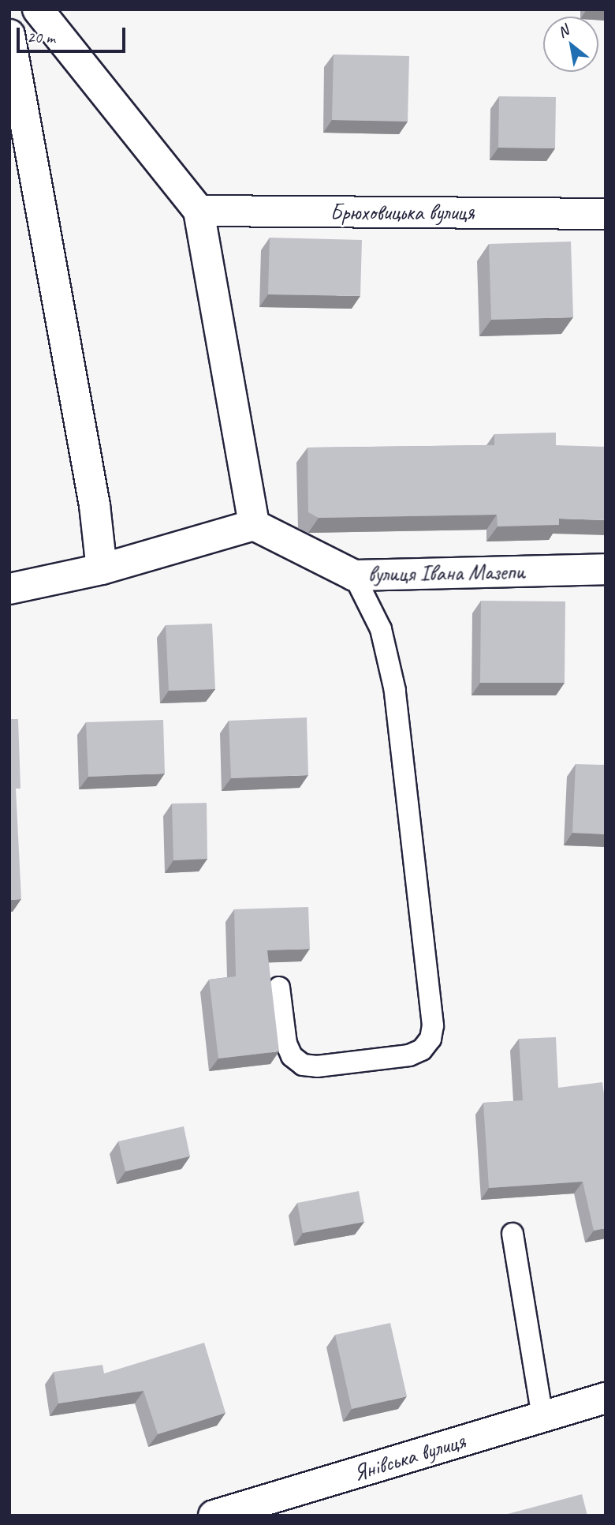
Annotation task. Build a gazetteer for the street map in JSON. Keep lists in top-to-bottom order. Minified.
{"streets":{"street":["Брюховицька вулиця","вулиця Івана Мазепи","Янівська вулиця"]},"scale_bar":"20 m","north":"top left"}
